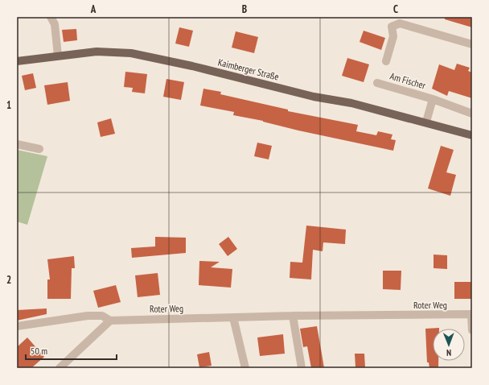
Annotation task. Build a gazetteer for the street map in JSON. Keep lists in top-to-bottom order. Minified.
{"streets":{"main road":["Kaimberger Straße"],"street":["Am Fischer","Roter Weg"]},"crossings":[["Kaimberger Straße","Am Fischer"]],"scale_bar":"50 m","north":"bottom","grid":{"columns":["A","B","C"],"rows":["1","2"]}}
